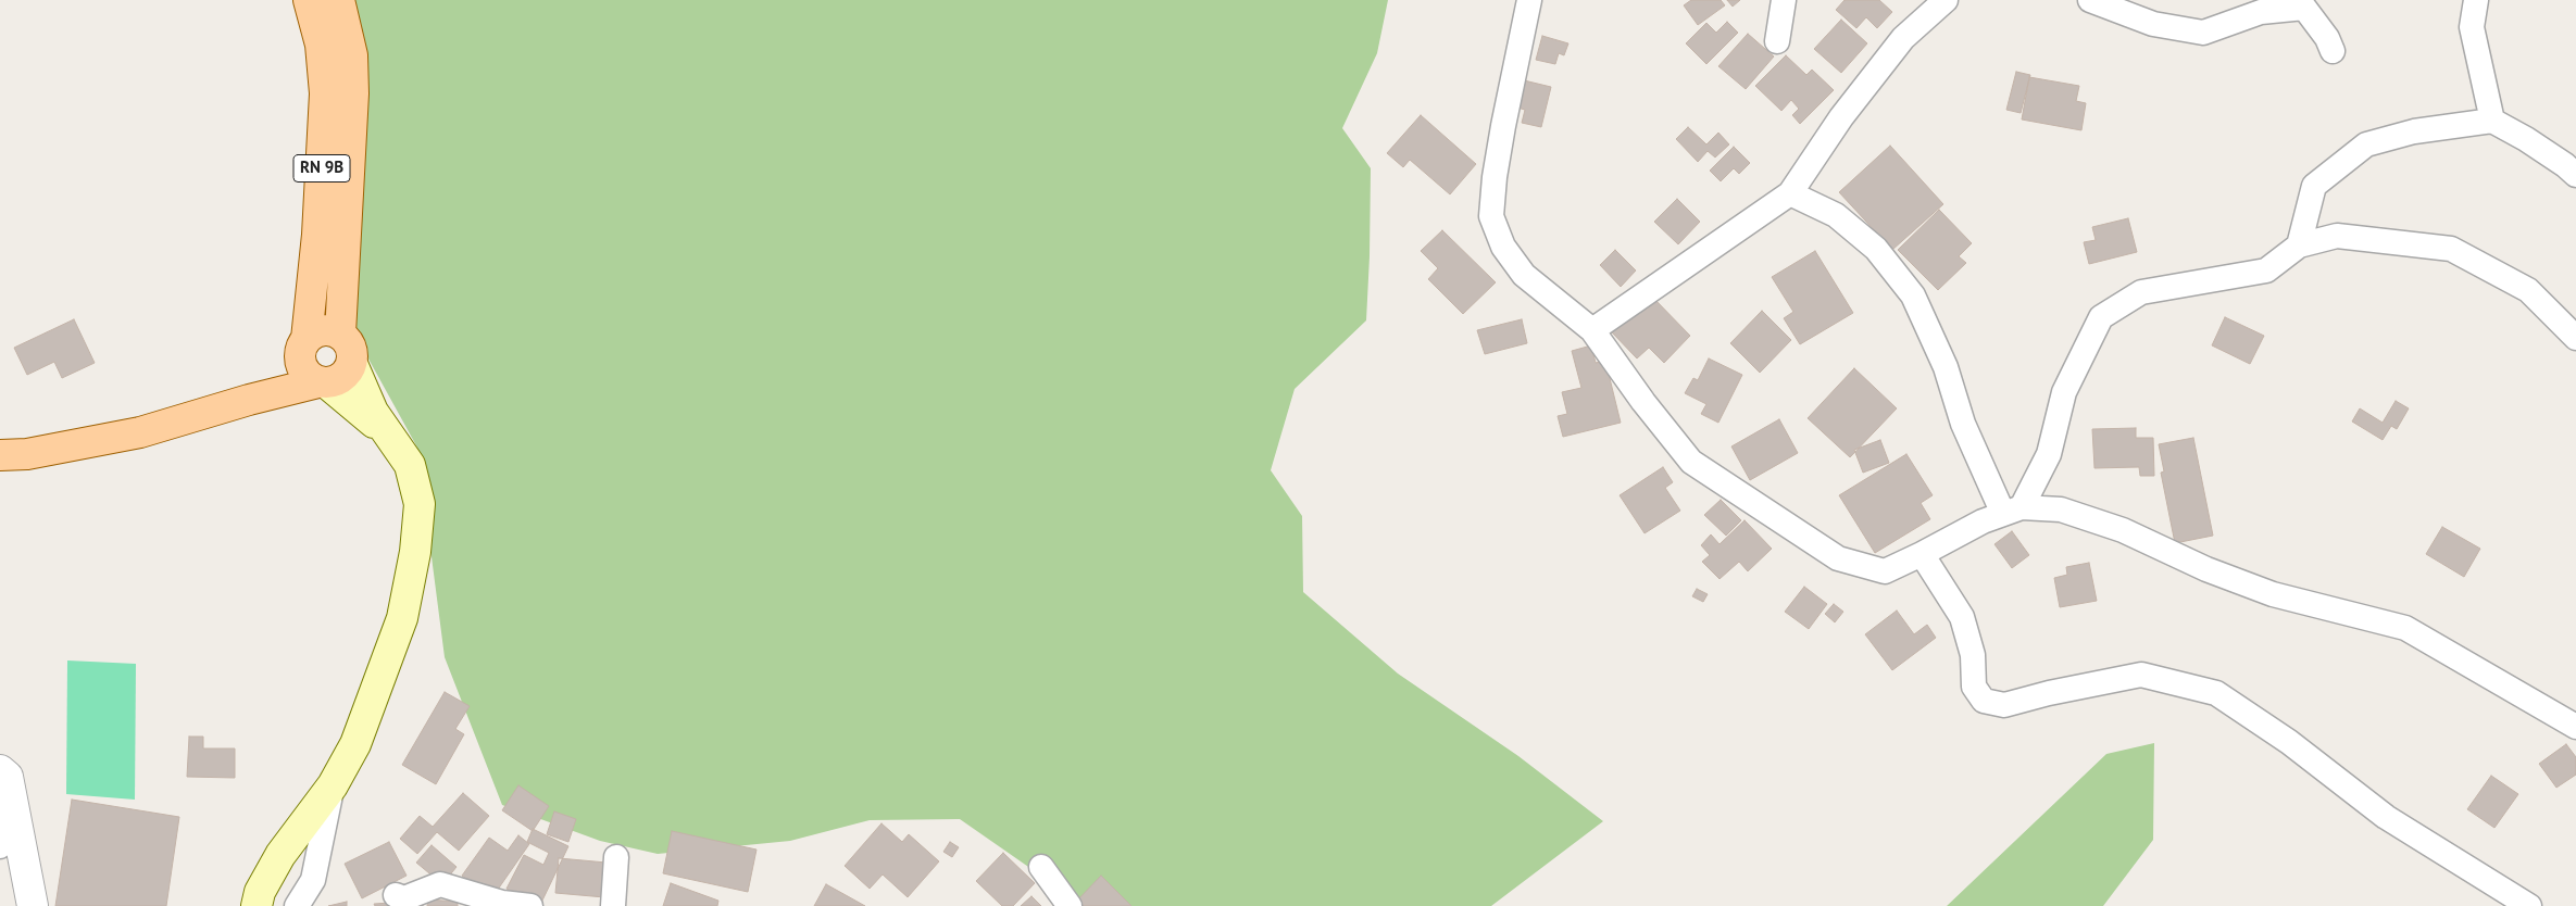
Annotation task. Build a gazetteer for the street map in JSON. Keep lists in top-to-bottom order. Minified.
{"streets":{"main road":["RN 9B"]}}
